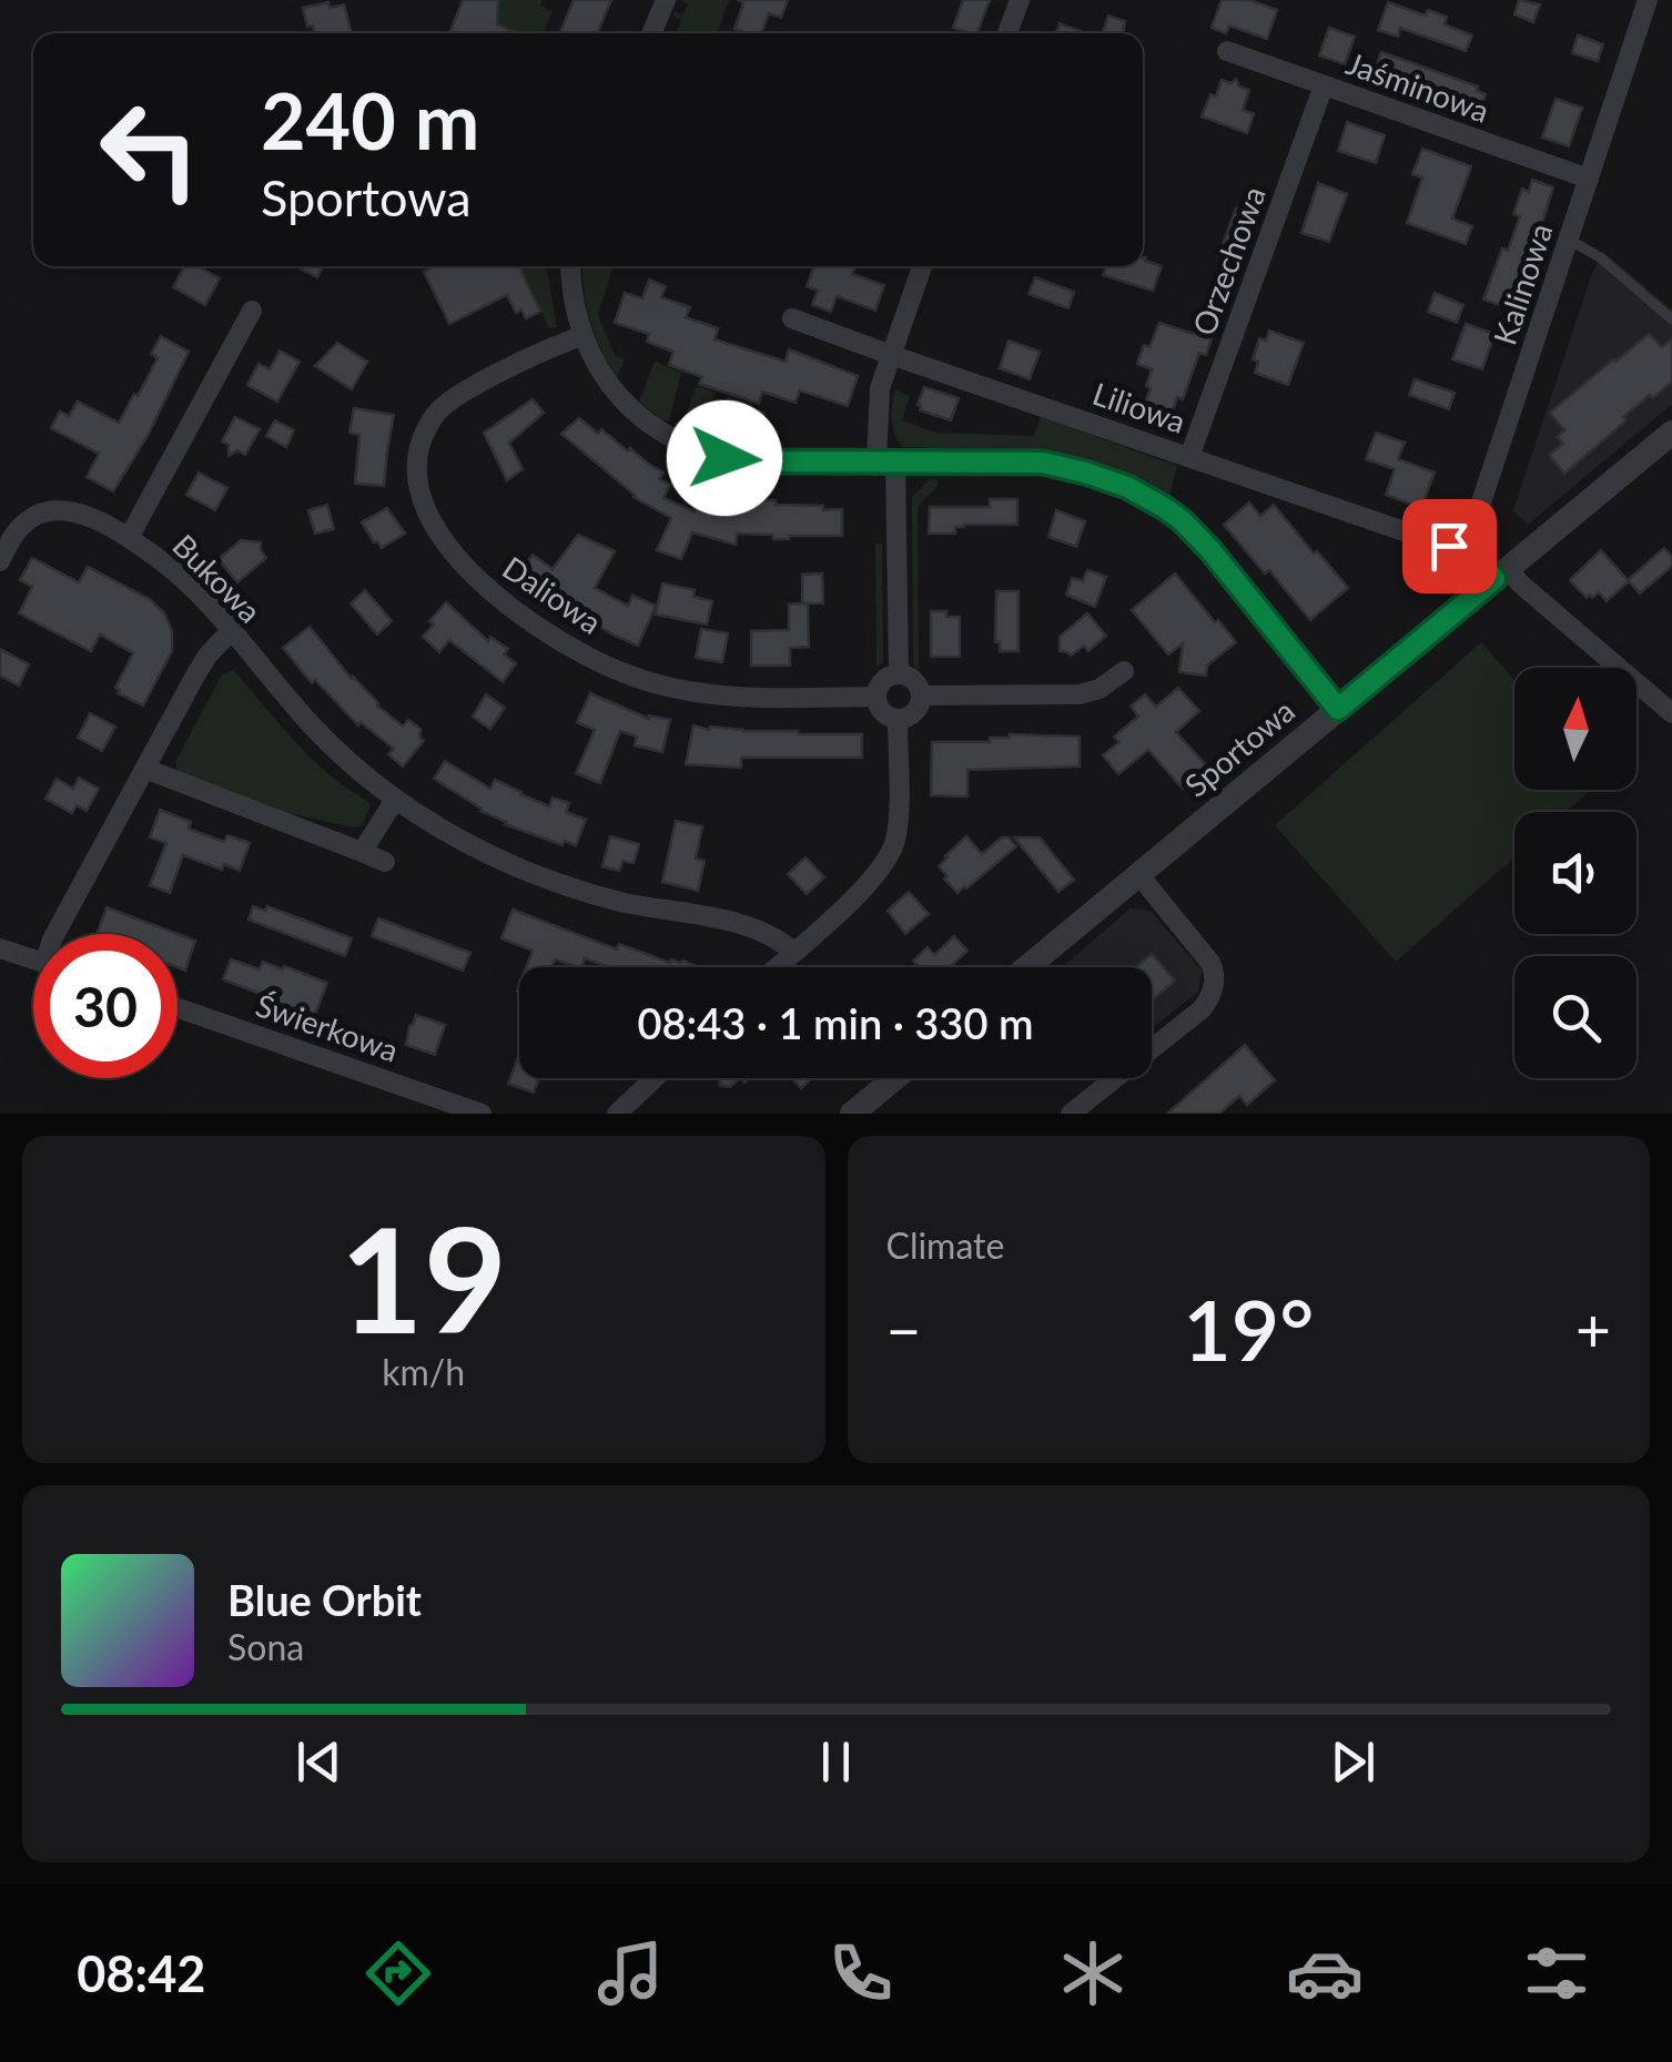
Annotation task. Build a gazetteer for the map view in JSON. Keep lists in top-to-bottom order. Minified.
{"streets":{"street":["Jaśminowa","Orzechowa","Kalinowa","Liliowa","Bukowa","Daliowa","Sportowa","Świerkowa"]},"crossings":[["Jaśminowa","Orzechowa"],["Jaśminowa","Kalinowa"],["Orzechowa","Liliowa"],["Kalinowa","Liliowa"]],"north":"top","page":{"turn":["240 m","Sportowa"],"limit":"30","trip":"08:43 · 1 min · 330 m","tile":[["19","km/h"],"Climate"],"heat":["−","19°","+"],"song":["Blue Orbit","Sona"],"tabs":"08:42"}}
